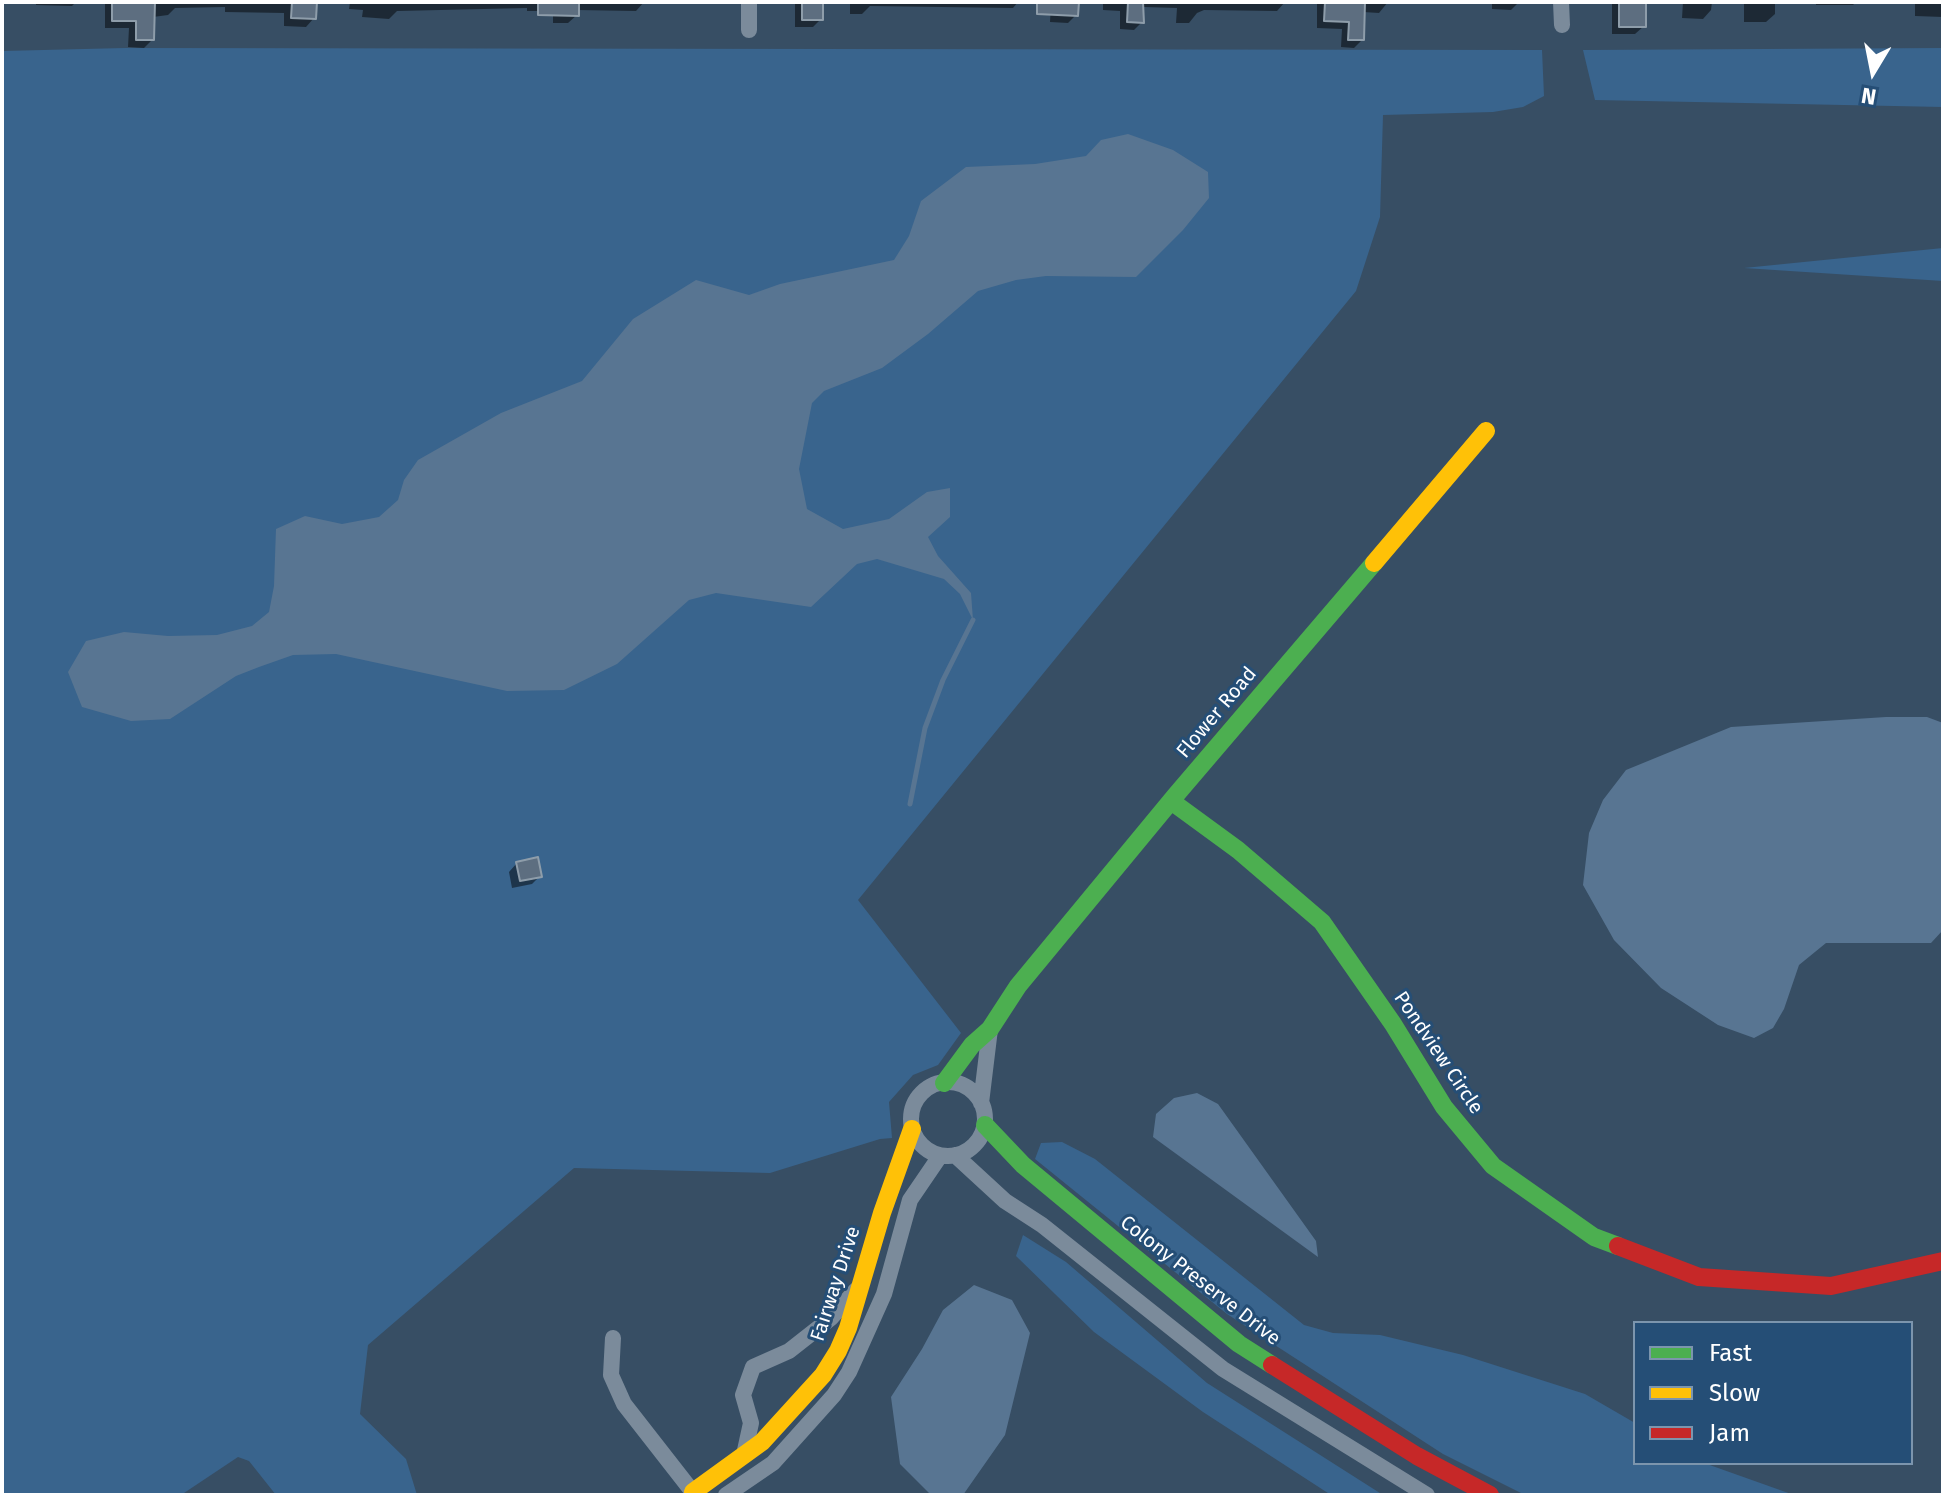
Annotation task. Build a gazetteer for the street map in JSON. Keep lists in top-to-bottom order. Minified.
{"streets":{"street":["Flower Road","Pondview Circle","Colony Preserve Drive","Fairway Drive"]},"crossings":[["Flower Road","Pondview Circle"],["Flower Road","Colony Preserve Drive"],["Flower Road","Fairway Drive"],["Colony Preserve Drive","Fairway Drive"]],"legend":["Fast","Slow","Jam"],"north":"bottom"}
